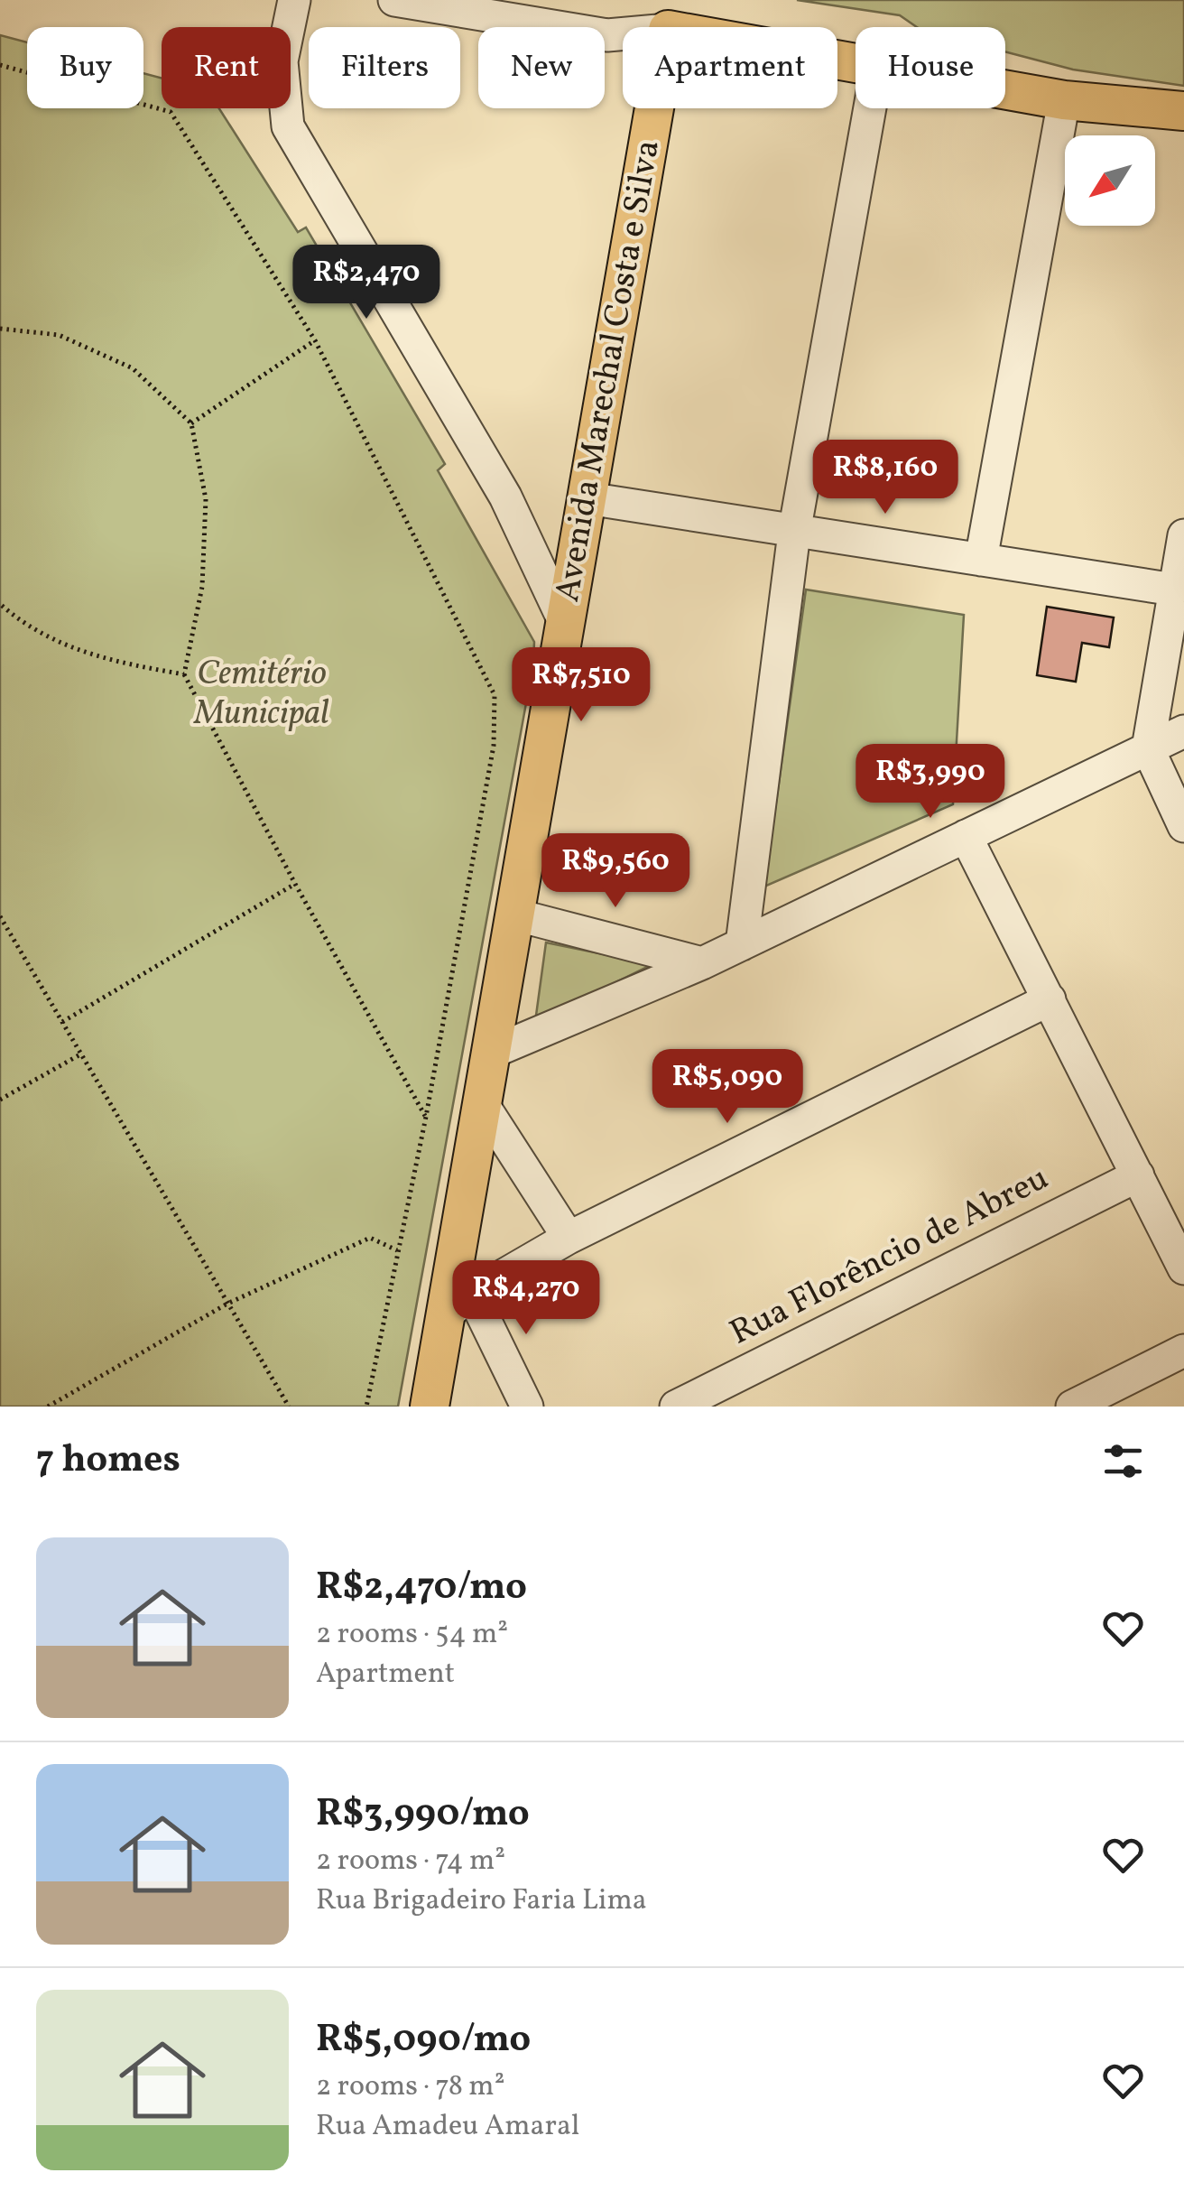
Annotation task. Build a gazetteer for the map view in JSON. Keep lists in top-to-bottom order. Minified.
{"streets":{"main road":["Avenida Marechal Costa e Silva"],"street":["Rua Florêncio de Abreu"]},"parks":["Cemitério Municipal"],"north":"bottom left","page":{"chip":["Buy","Rent","Filters","New","Apartment","House"],"price":["R$2,470","R$8,160","R$7,510","R$3,990","R$9,560","R$5,090","R$4,270"],"heading":"7 homes","list":[{"name":"R$2,470/mo","note":"2 rooms · 54 m² · Apartment"},{"name":"R$3,990/mo","note":"2 rooms · 74 m² · Rua Brigadeiro Faria Lima"},{"name":"R$5,090/mo","note":"2 rooms · 78 m² · Rua Amadeu Amaral"}]}}
